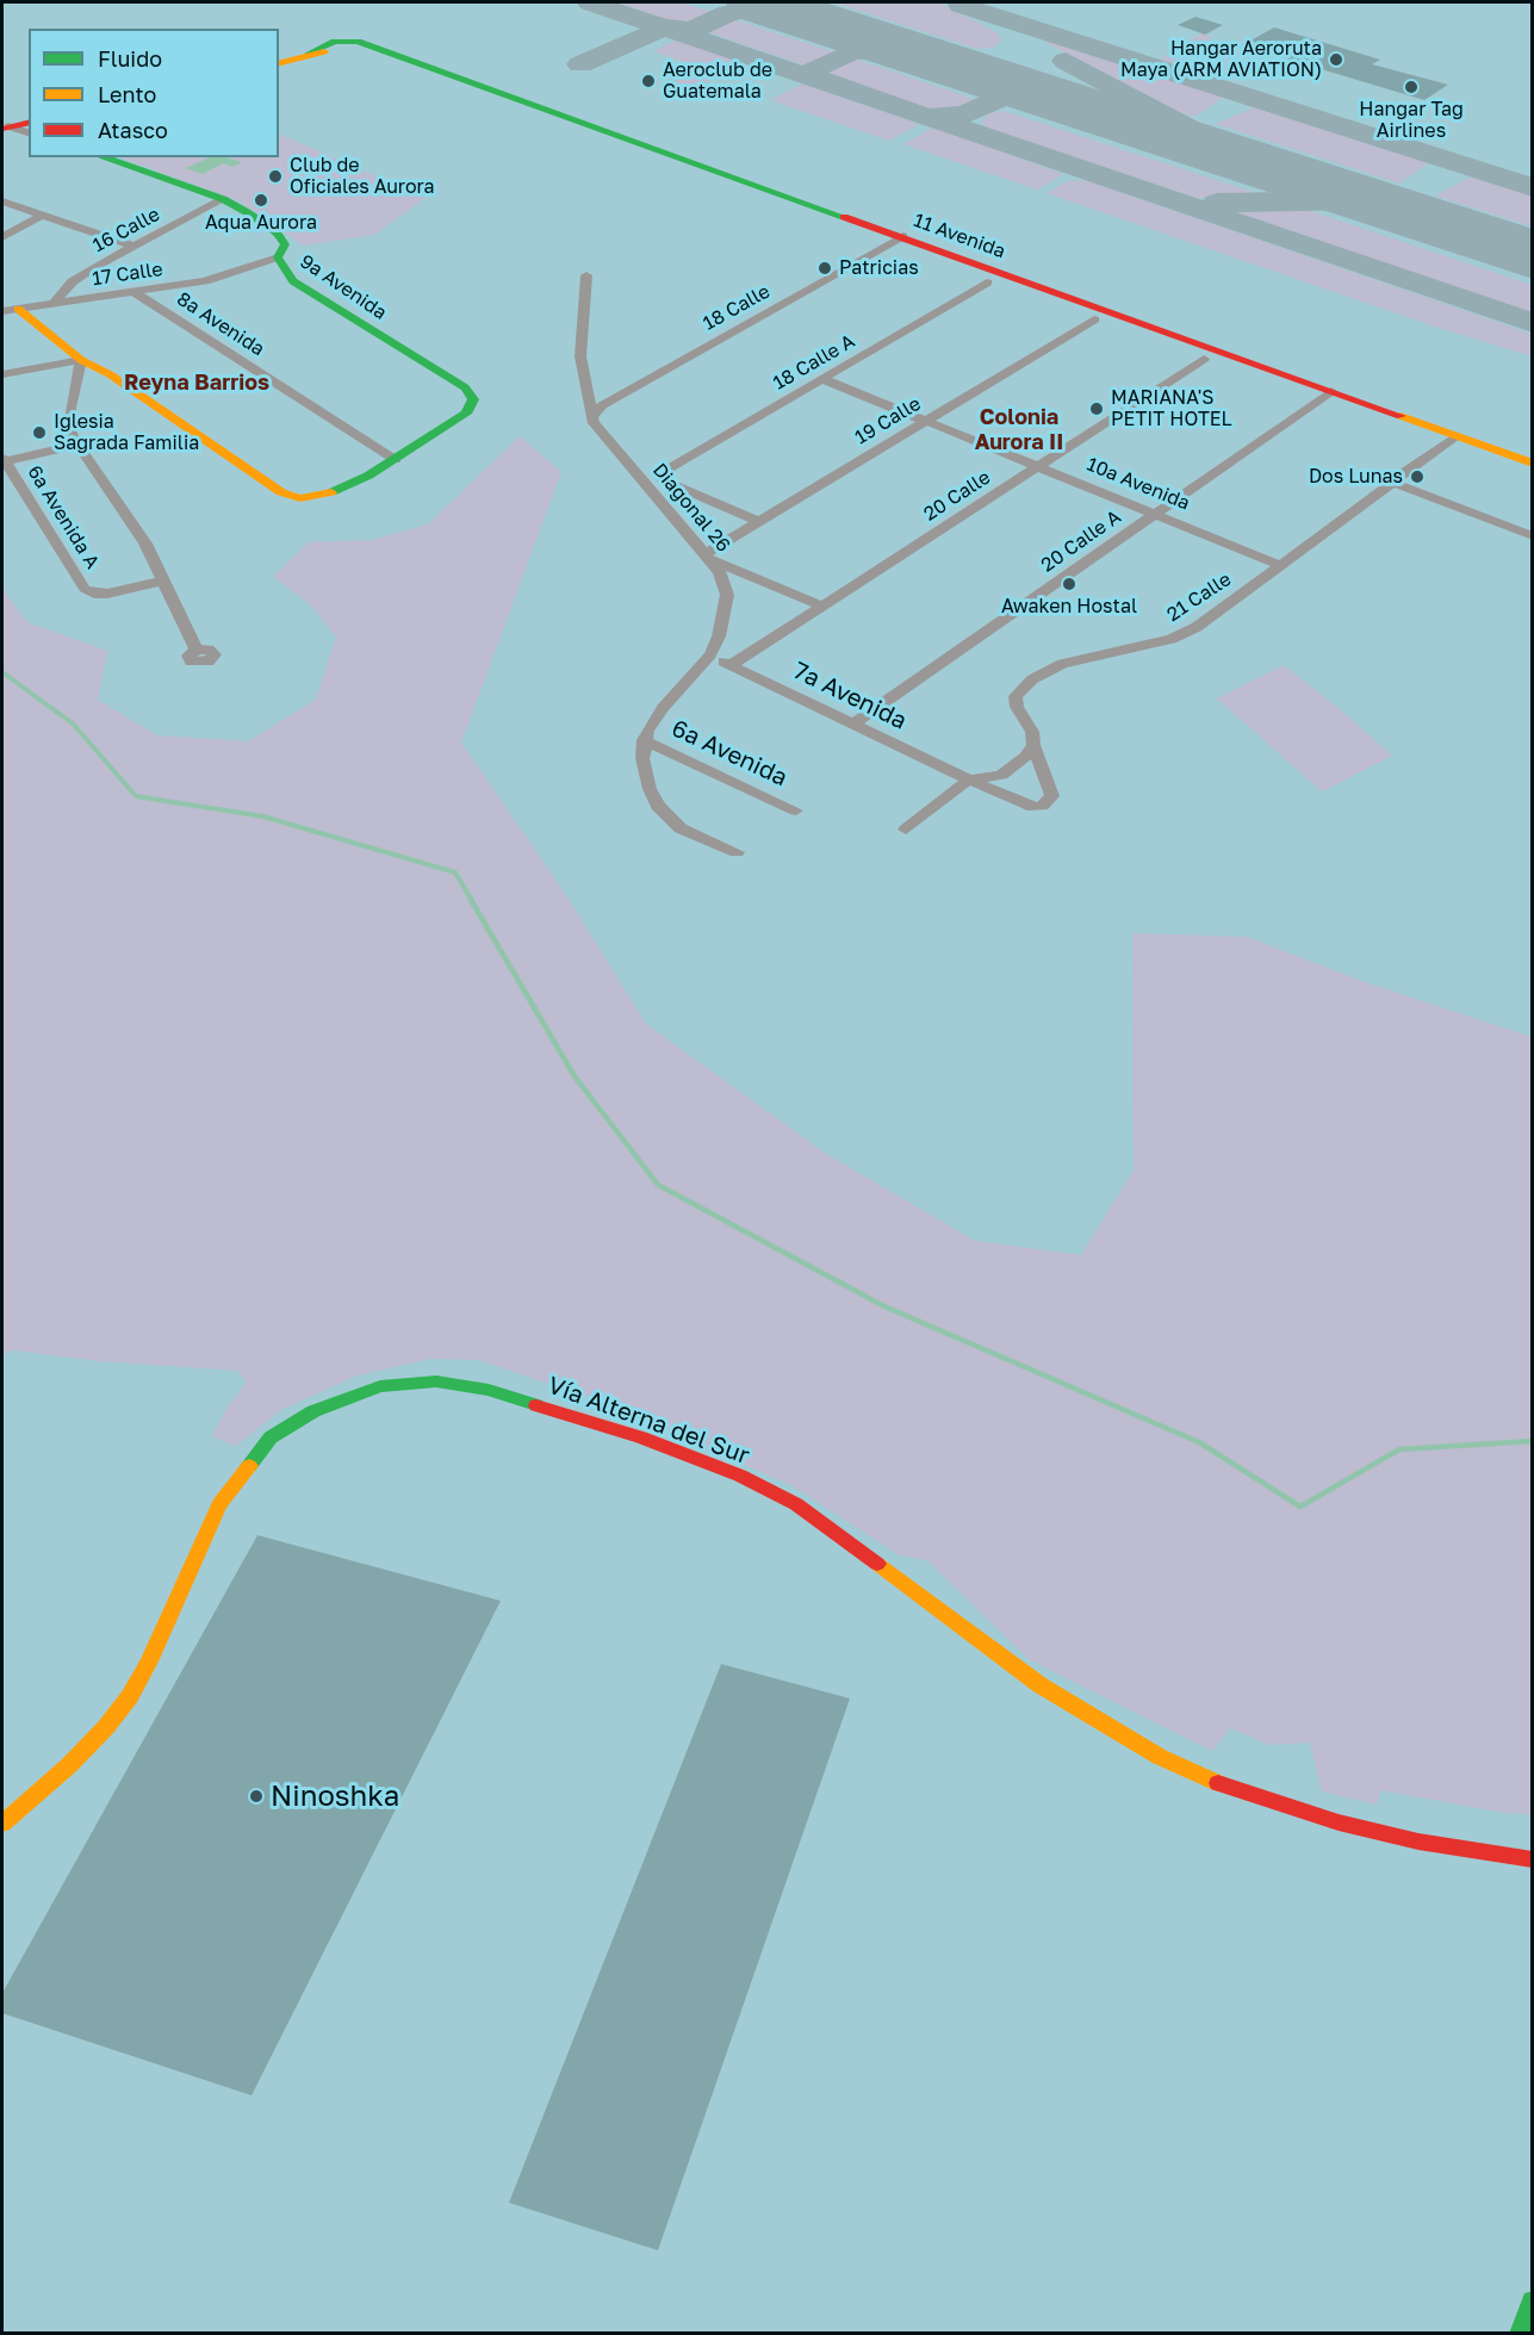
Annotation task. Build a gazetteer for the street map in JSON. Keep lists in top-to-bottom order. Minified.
{"streets":{"main road":["11 Avenida","9a Avenida","Vía Alterna del Sur"],"street":["16 Calle","17 Calle","18 Calle","8a Avenida","18 Calle A","19 Calle","10a Avenida","20 Calle","Diagonal 26","6a Avenida A","20 Calle A","21 Calle","7a Avenida","6a Avenida"]},"crossings":[["16 Calle","17 Calle"],["16 Calle","9a Avenida"],["11 Avenida","18 Calle"],["11 Avenida","20 Calle A"],["11 Avenida","21 Calle"],["17 Calle","9a Avenida"],["17 Calle","8a Avenida"],["9a Avenida","8a Avenida"],["18 Calle","Diagonal 26"],["18 Calle A","19 Calle"],["18 Calle A","10a Avenida"],["19 Calle","10a Avenida"],["19 Calle","Diagonal 26"],["10a Avenida","20 Calle"],["10a Avenida","20 Calle A"],["10a Avenida","21 Calle"],["20 Calle","7a Avenida"],["Diagonal 26","7a Avenida"],["Diagonal 26","6a Avenida"],["20 Calle A","7a Avenida"],["21 Calle","7a Avenida"]],"districts":["Reyna Barrios","Colonia Aurora II"],"places":["Hangar Aeroruta Maya (ARM AVIATION)","Aeroclub de Guatemala","Hangar Tag Airlines","Club de Oficiales Aurora","Aqua Aurora","Patricias","MARIANA'S PETIT HOTEL","Iglesia Sagrada Familia","Dos Lunas","Awaken Hostal","Ninoshka"],"legend":["Fluido","Lento","Atasco"]}
